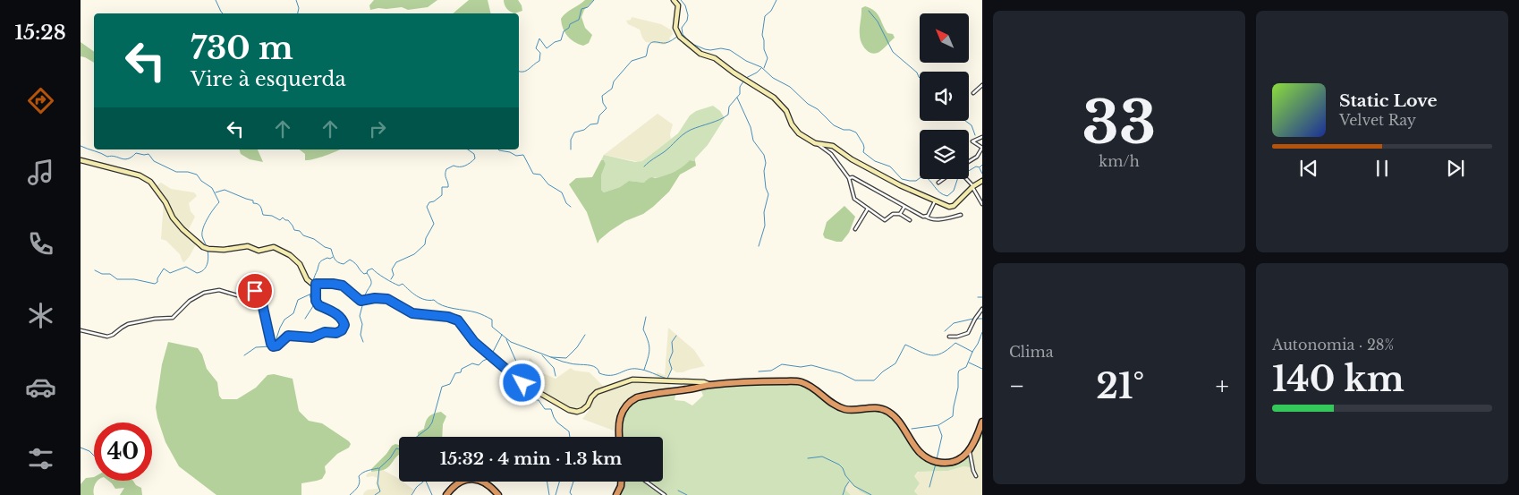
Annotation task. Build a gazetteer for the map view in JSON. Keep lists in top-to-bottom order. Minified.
{"north":"top left","page":{"tabs":"15:28","tile":[["33","km/h"],"Clima",["Autonomia · 28%","140 km"]],"turn":["730 m","Vire à esquerda"],"song":["Static Love","Velvet Ray"],"heat":["−","21°","+"],"limit":"40","trip":"15:32 · 4 min · 1.3 km"}}
